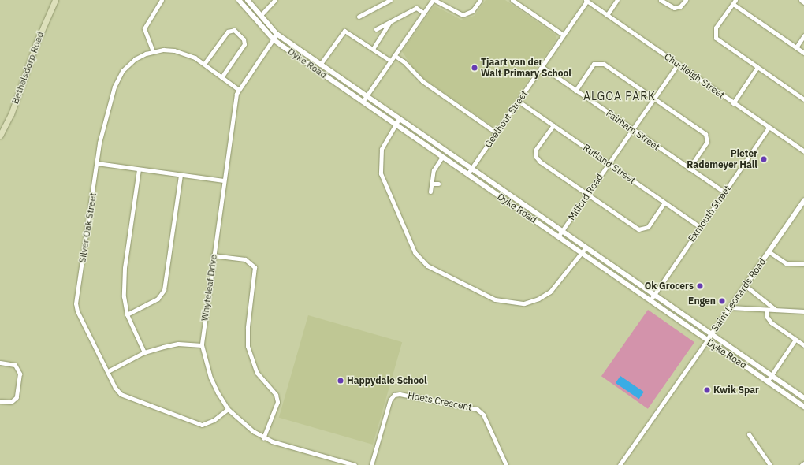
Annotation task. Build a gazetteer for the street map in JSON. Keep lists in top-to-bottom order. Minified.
{"streets":{"main road":["Bethelsdorp Road"],"street":["Dyke Road","Chudleigh Street","Geelhout Street","Fairham Street","Rutland Street","Milford Road","Exmouth Street","Silver Oak Street","Whyteleaf Drive","Saint Leonards Road","Hoets Crescent"]},"crossings":[["Dyke Road","Geelhout Street"],["Dyke Road","Milford Road"],["Dyke Road","Exmouth Street"],["Dyke Road","Whyteleaf Drive"],["Dyke Road","Saint Leonards Road"],["Chudleigh Street","Geelhout Street"],["Chudleigh Street","Milford Road"],["Chudleigh Street","Exmouth Street"],["Geelhout Street","Fairham Street"],["Geelhout Street","Rutland Street"],["Fairham Street","Milford Road"],["Fairham Street","Exmouth Street"],["Rutland Street","Milford Road"],["Rutland Street","Exmouth Street"],["Silver Oak Street","Whyteleaf Drive"]],"districts":["ALGOA PARK"],"places":["Tjaart van der Walt Primary School","Pieter Rademeyer Hall","Ok Grocers","Engen","Happydale School","Kwik Spar"]}
